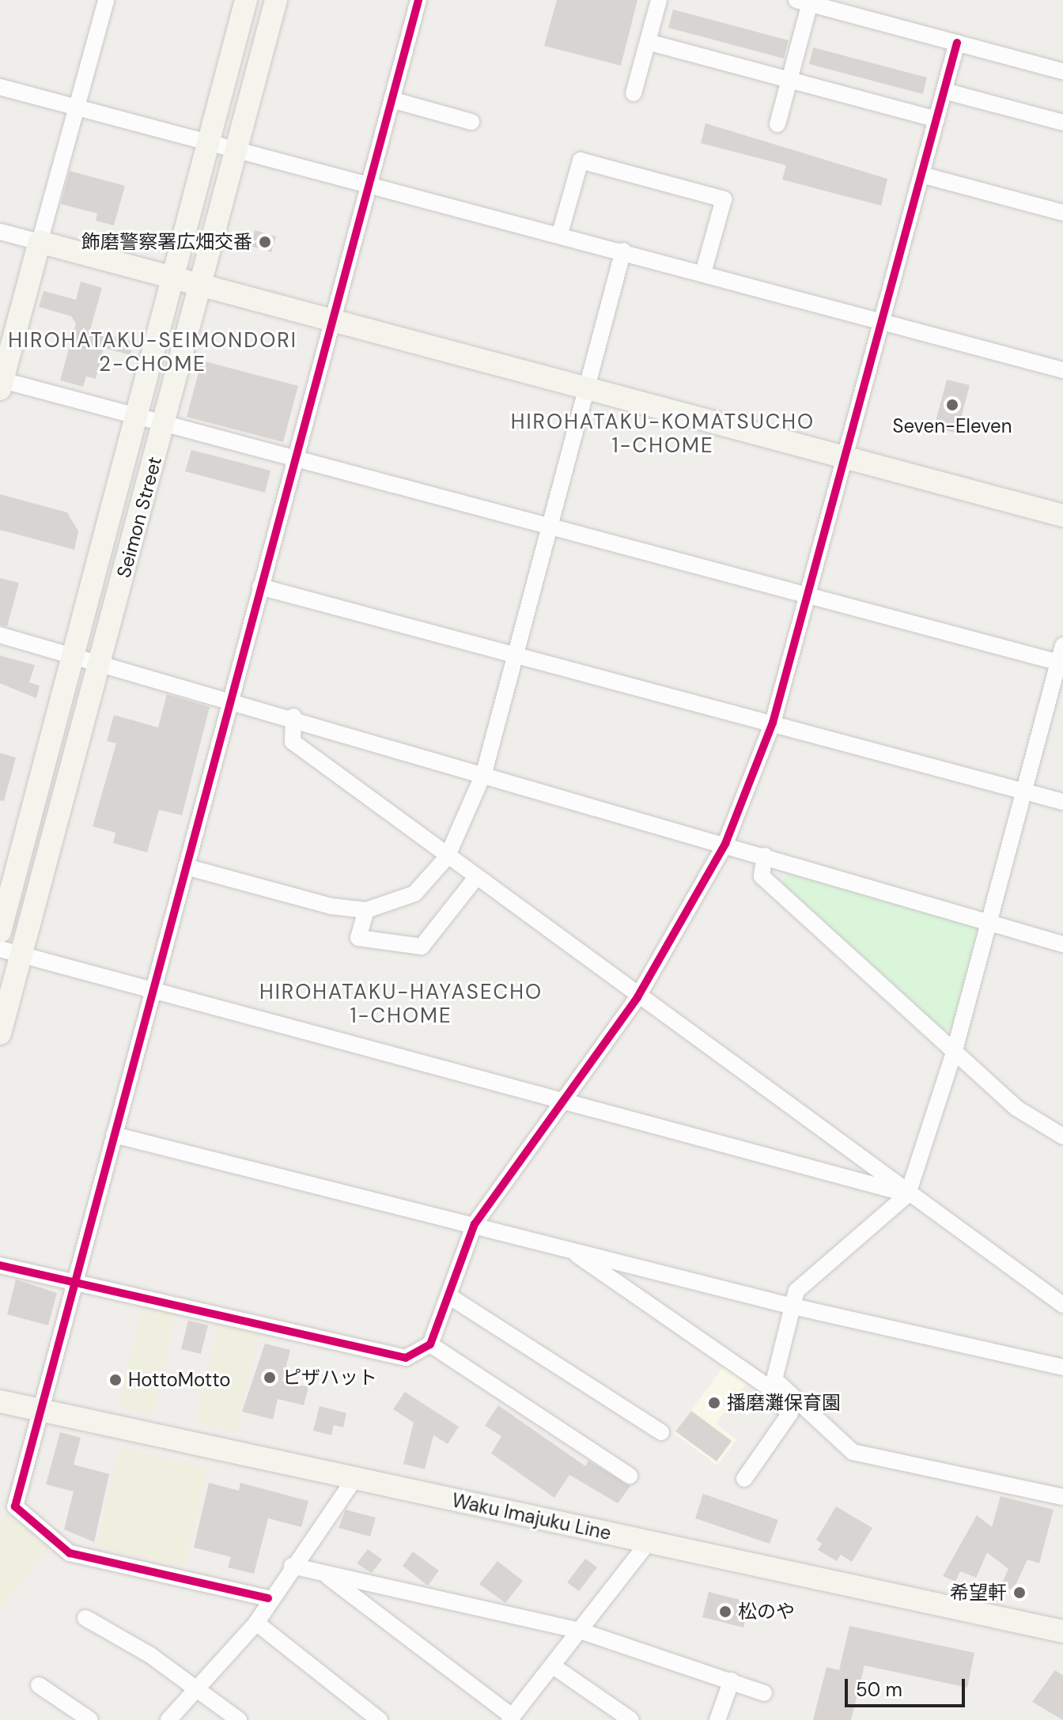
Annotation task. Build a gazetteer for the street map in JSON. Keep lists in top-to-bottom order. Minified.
{"streets":{"street":["Seimon Street","Waku Imajuku Line"]},"districts":["HIROHATAKU-SEIMONDORI 2-CHOME","HIROHATAKU-KOMATSUCHO 1-CHOME","HIROHATAKU-HAYASECHO 1-CHOME"],"places":["飾磨警察署広畑交番","Seven-Eleven","ピザハット","HottoMotto","播磨灘保育園","希望軒","松のや"],"scale_bar":"50 m"}
